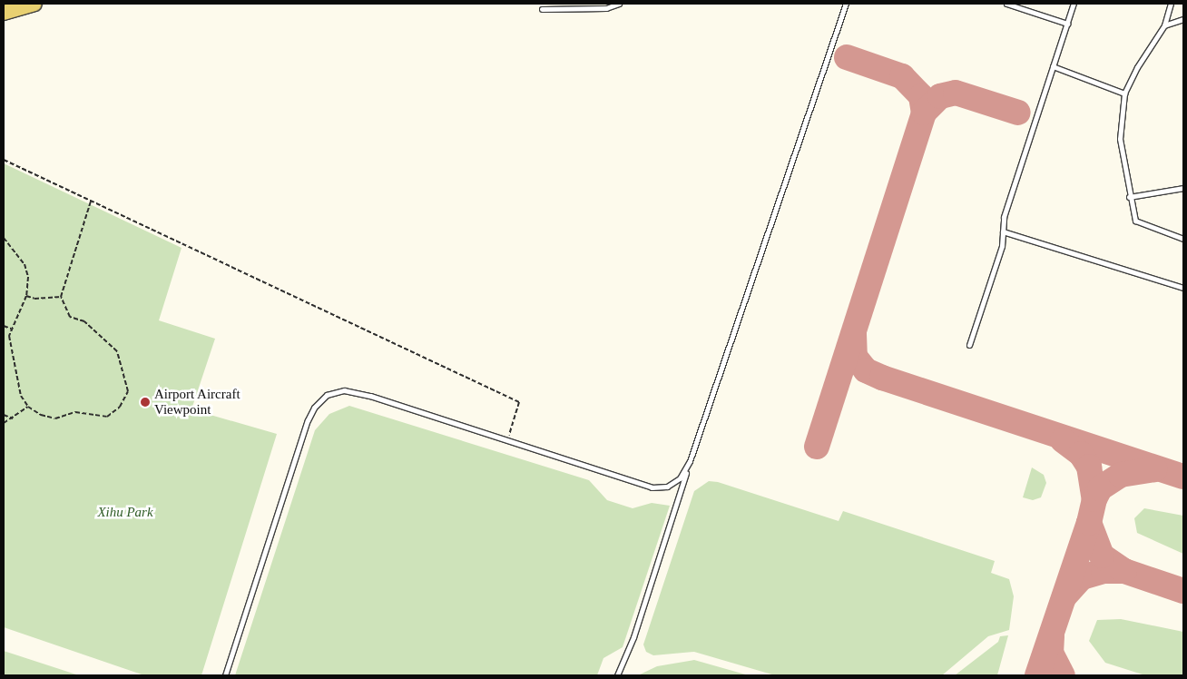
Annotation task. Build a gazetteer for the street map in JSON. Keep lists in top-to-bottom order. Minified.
{"parks":["Xihu Park"],"places":["Airport Aircraft Viewpoint"]}
